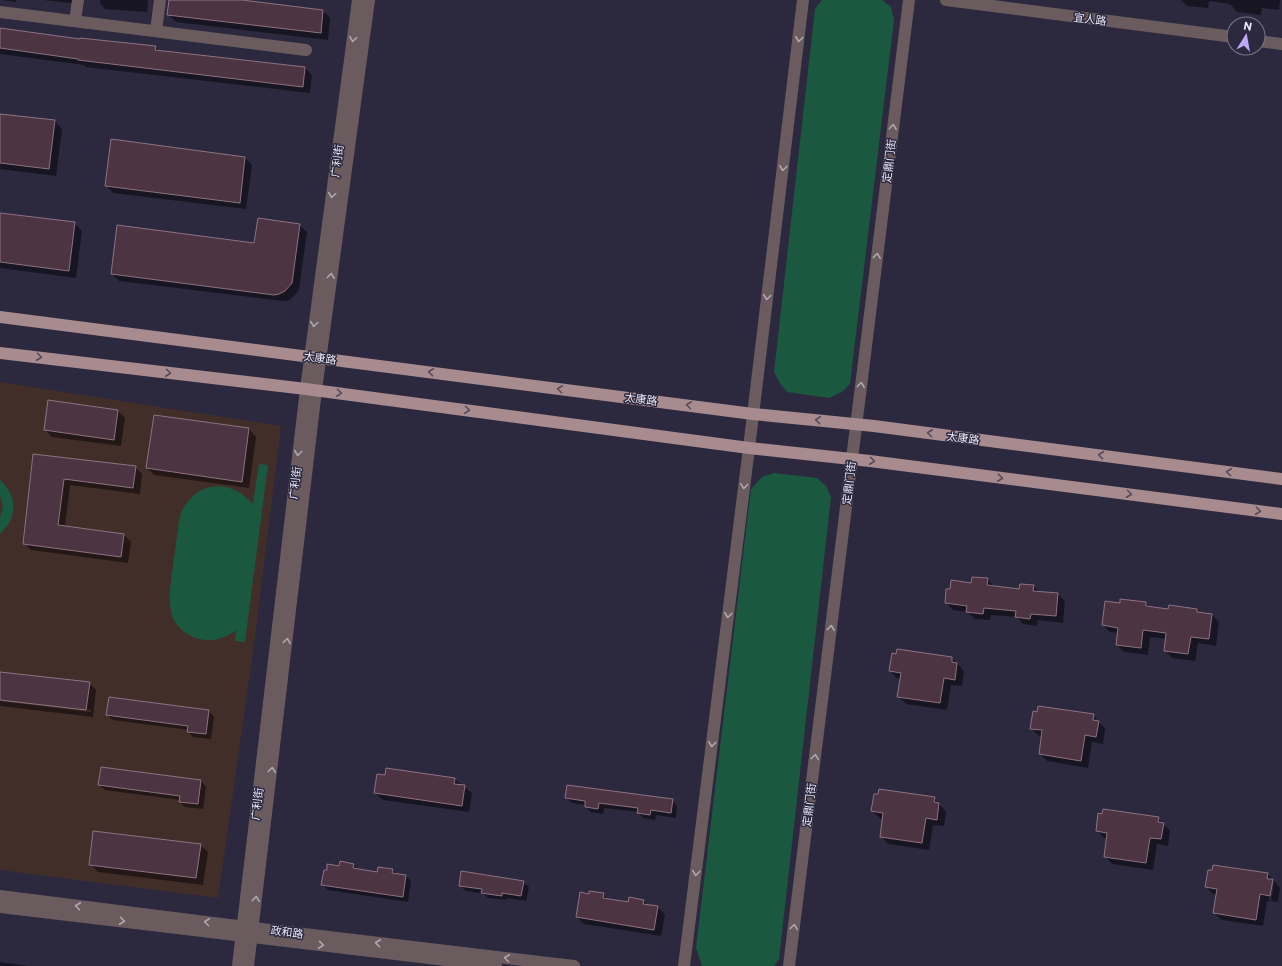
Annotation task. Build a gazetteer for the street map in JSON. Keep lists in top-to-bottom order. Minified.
{"streets":{"main road":["太康路"],"street":["宜人路","广利街","定鼎门街","政和路"]},"crossings":[["广利街","太康路"],["广利街","政和路"],["定鼎门街","太康路"]],"north":"top"}
